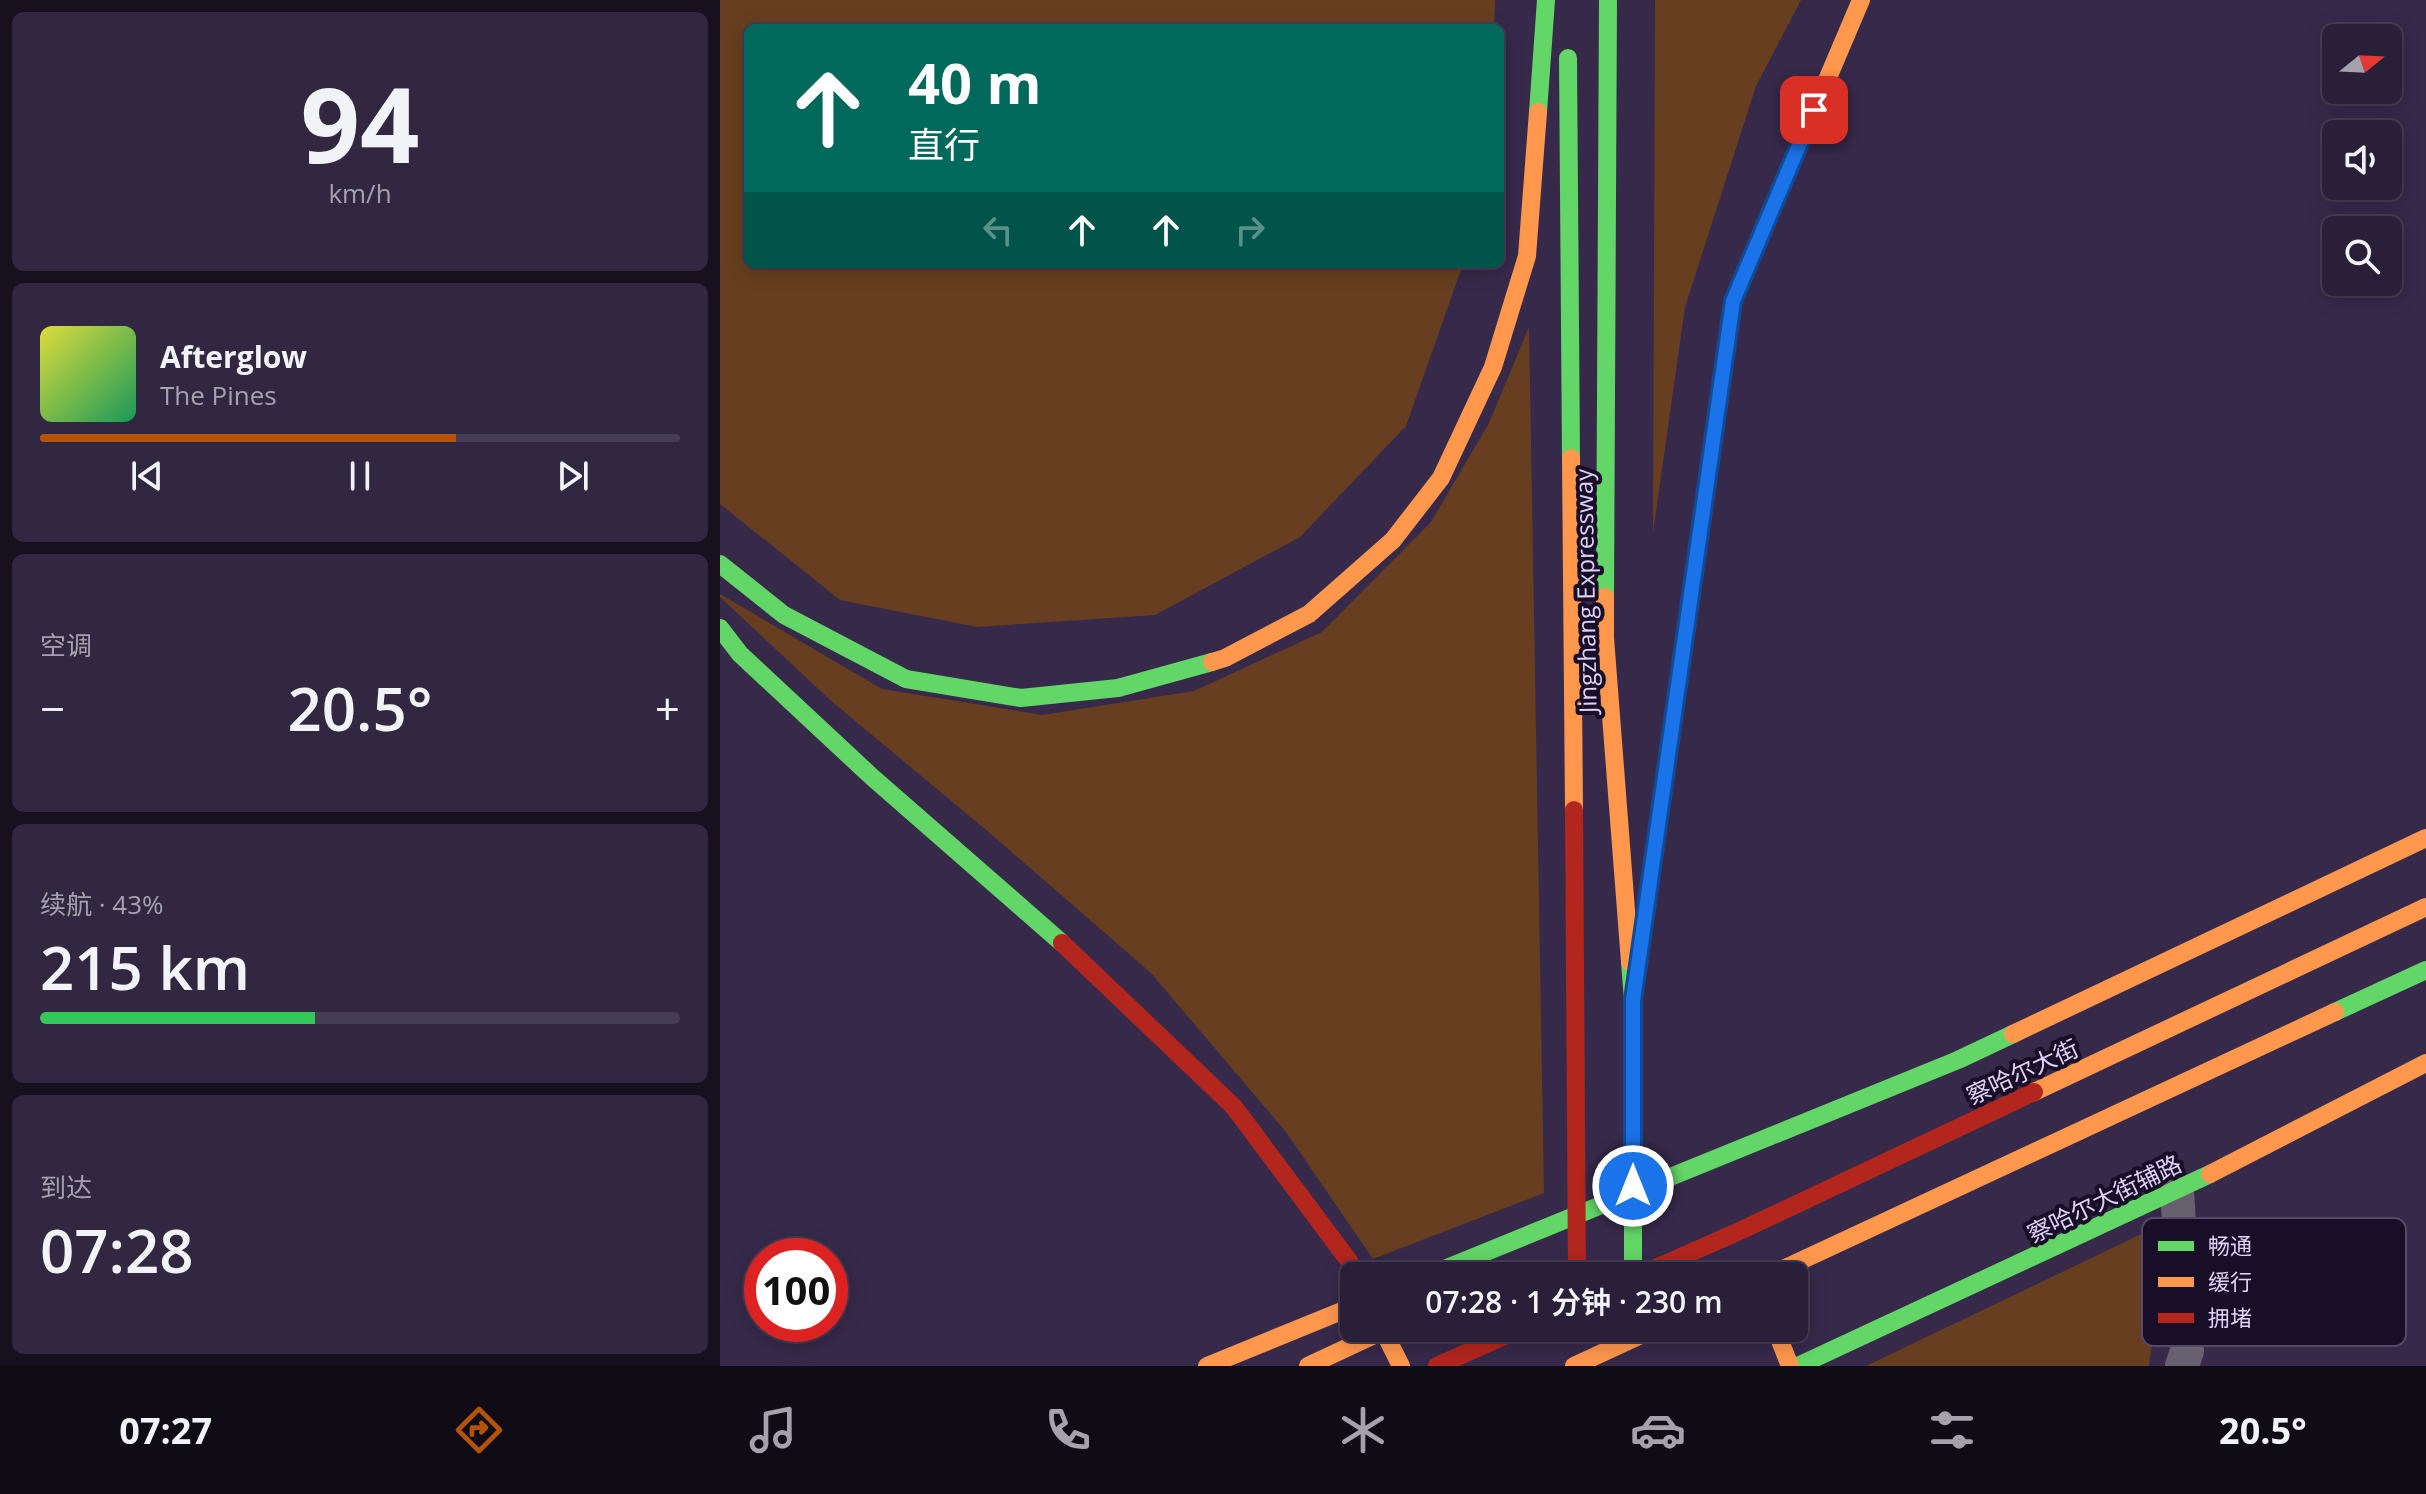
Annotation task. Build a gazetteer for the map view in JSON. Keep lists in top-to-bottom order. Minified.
{"streets":{"main road":["Jingzhang Expressway","察哈尔大街","察哈尔大街辅路"]},"legend":["畅通","缓行","拥堵"],"north":"right","page":{"tile":[["94","km/h"],"空调",["续航 · 43%","215 km"],["到达","07:28"]],"turn":["40 m","直行"],"song":["Afterglow","The Pines"],"heat":["−","20.5°","+"],"limit":"100","trip":"07:28 · 1 分钟 · 230 m","tabs":["07:27","20.5°"]}}
